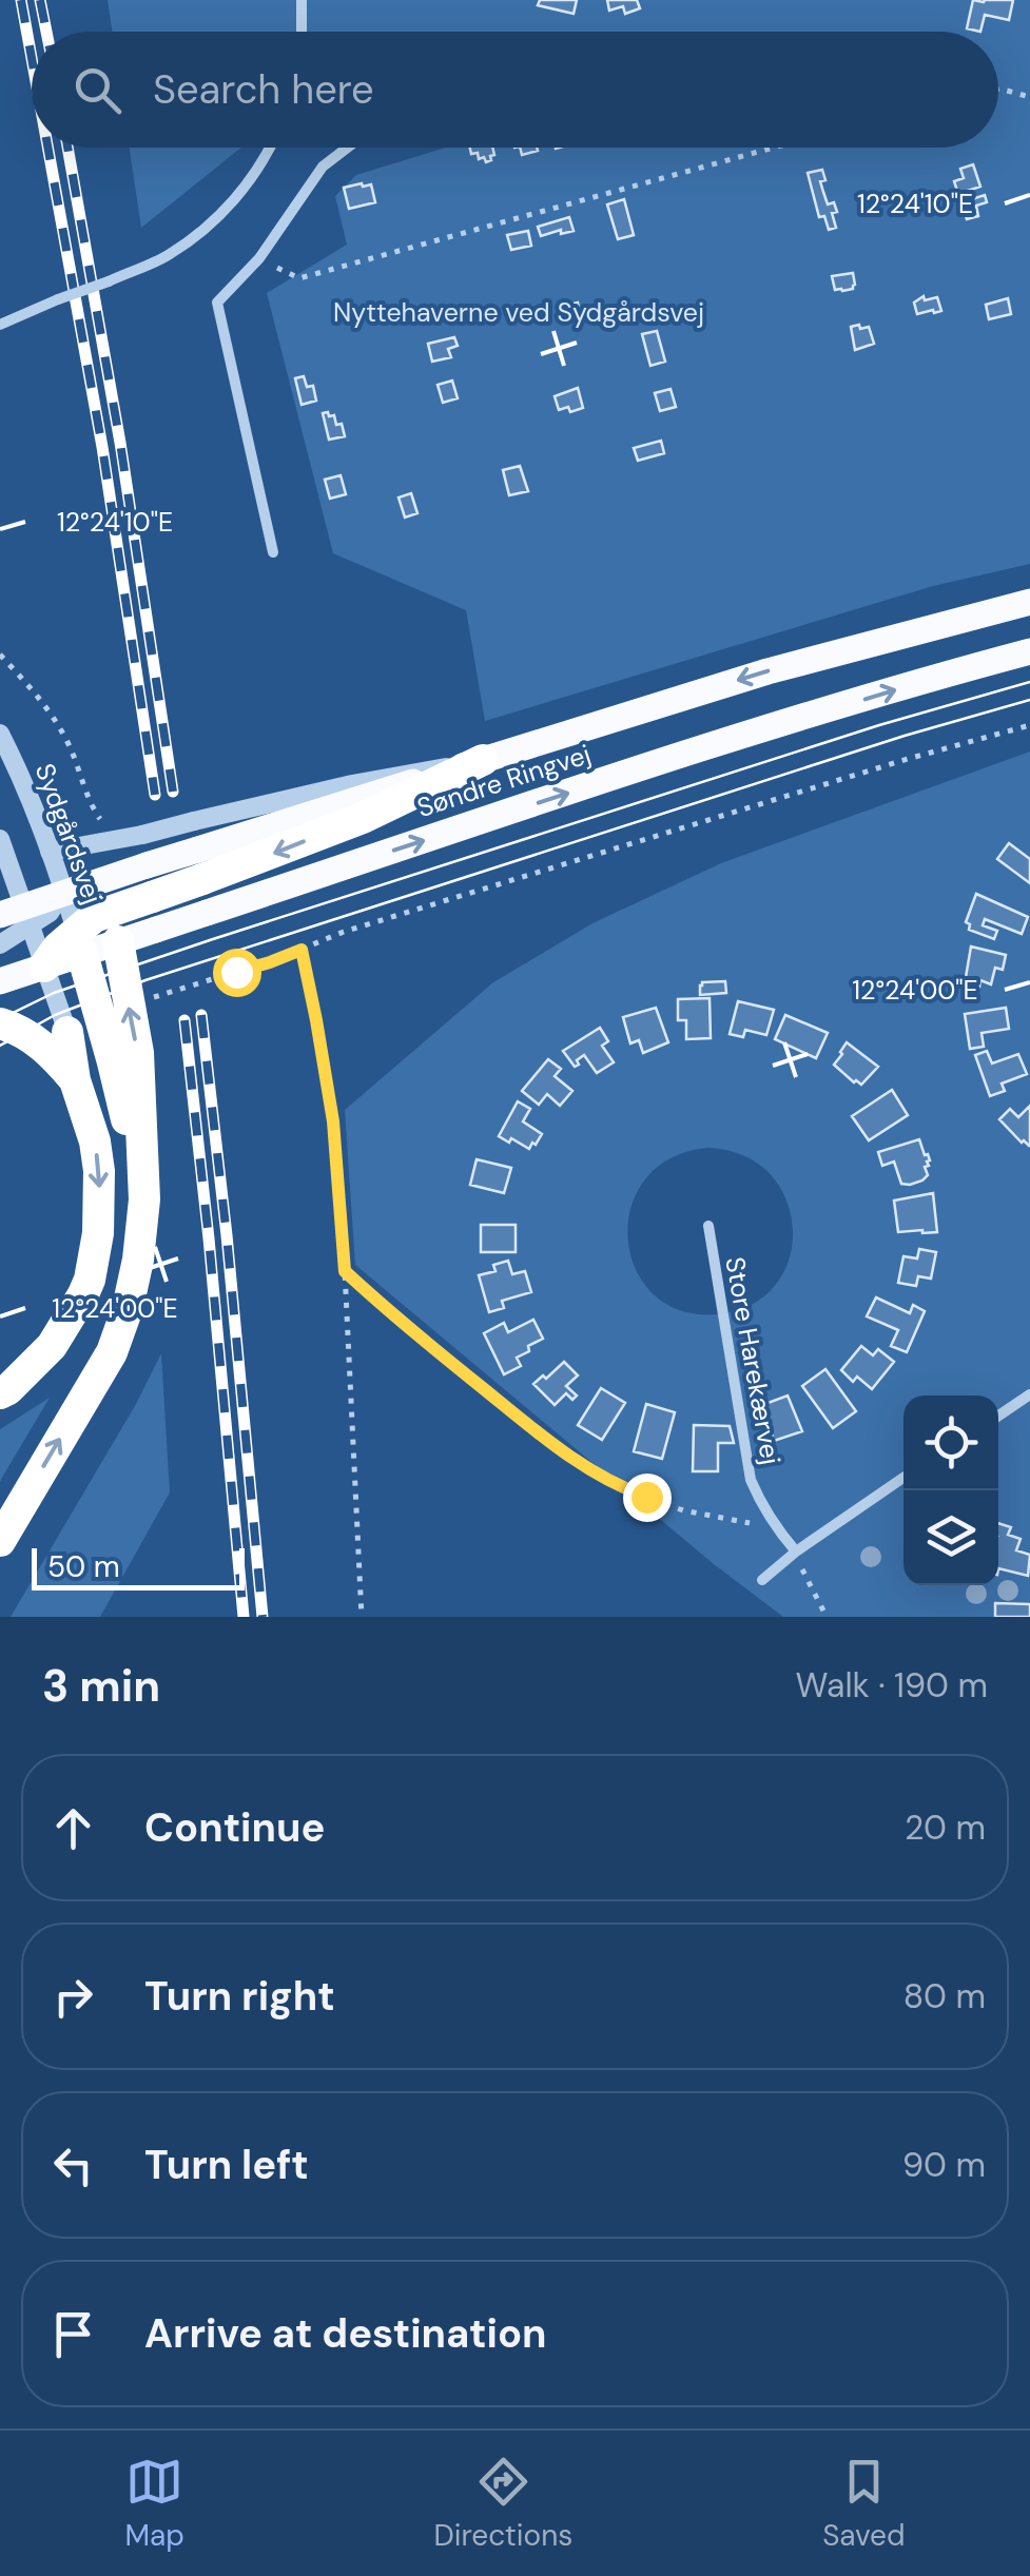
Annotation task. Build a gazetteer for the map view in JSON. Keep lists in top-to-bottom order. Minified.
{"streets":{"main road":["Søndre Ringvej"],"street":["Sydgårdsvej","Store Harekærvej"]},"crossings":[["Søndre Ringvej","Sydgårdsvej"]],"parks":["Nyttehaverne ved Sydgårdsvej"],"scale_bar":"50 m","page":{"search":"Search here","scale":"50 m","heading":["3 min","Walk · 190 m"],"list":[["Continue","20 m"],["Turn right","80 m"],["Turn left","90 m"],"Arrive at destination"],"nav":["Map","Directions","Saved"]},"coordinates":["12°24'10\"E","12°24'00\"E"]}
